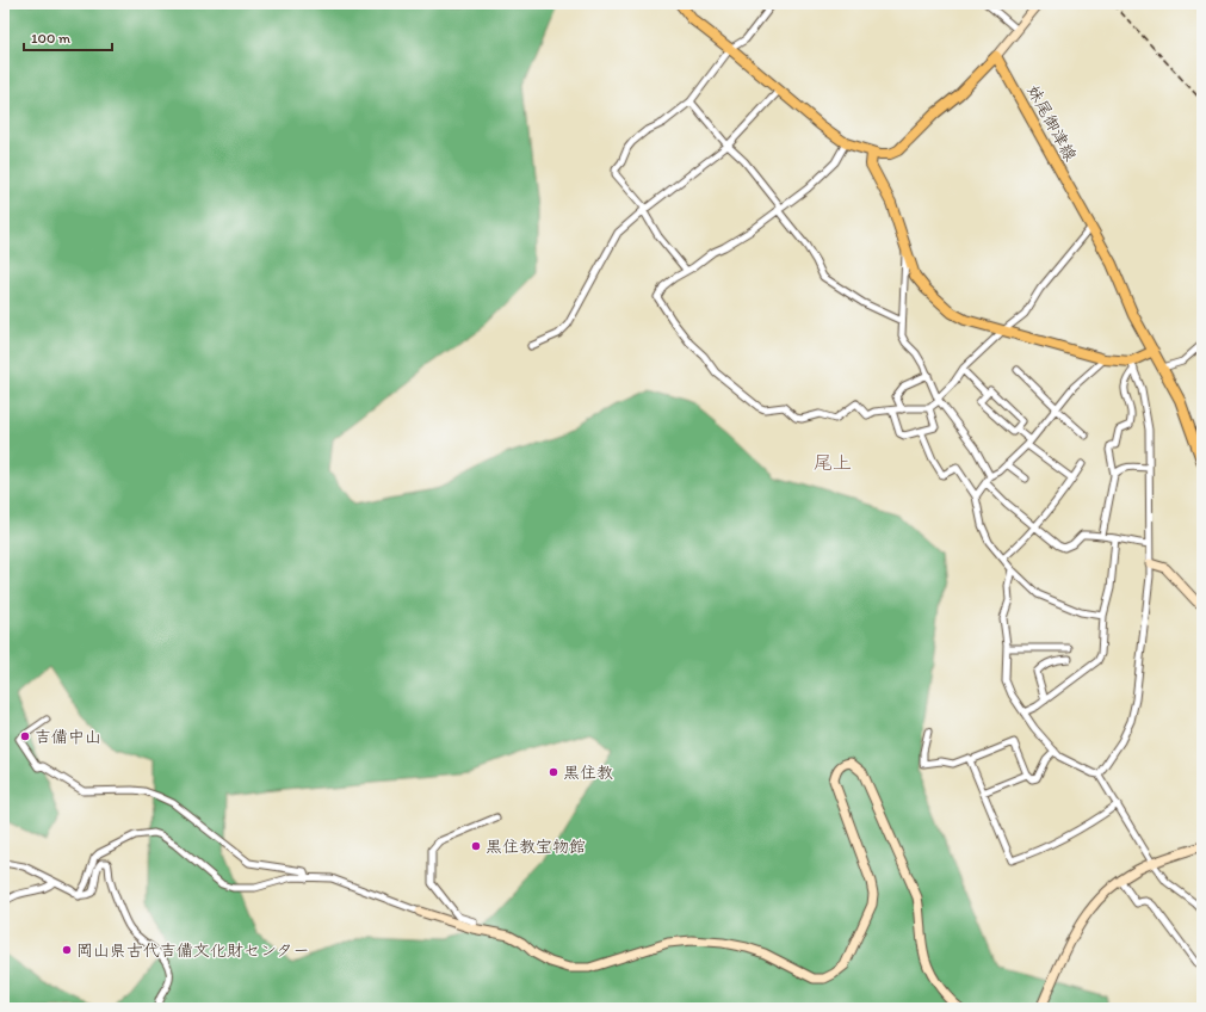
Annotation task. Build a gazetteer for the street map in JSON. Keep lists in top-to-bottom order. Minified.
{"streets":{"main road":["妹尾御津線"]},"districts":["尾上"],"places":["吉備中山","黒住教","黒住教宝物館","岡山県古代吉備文化財センター"],"scale_bar":"100 m"}
